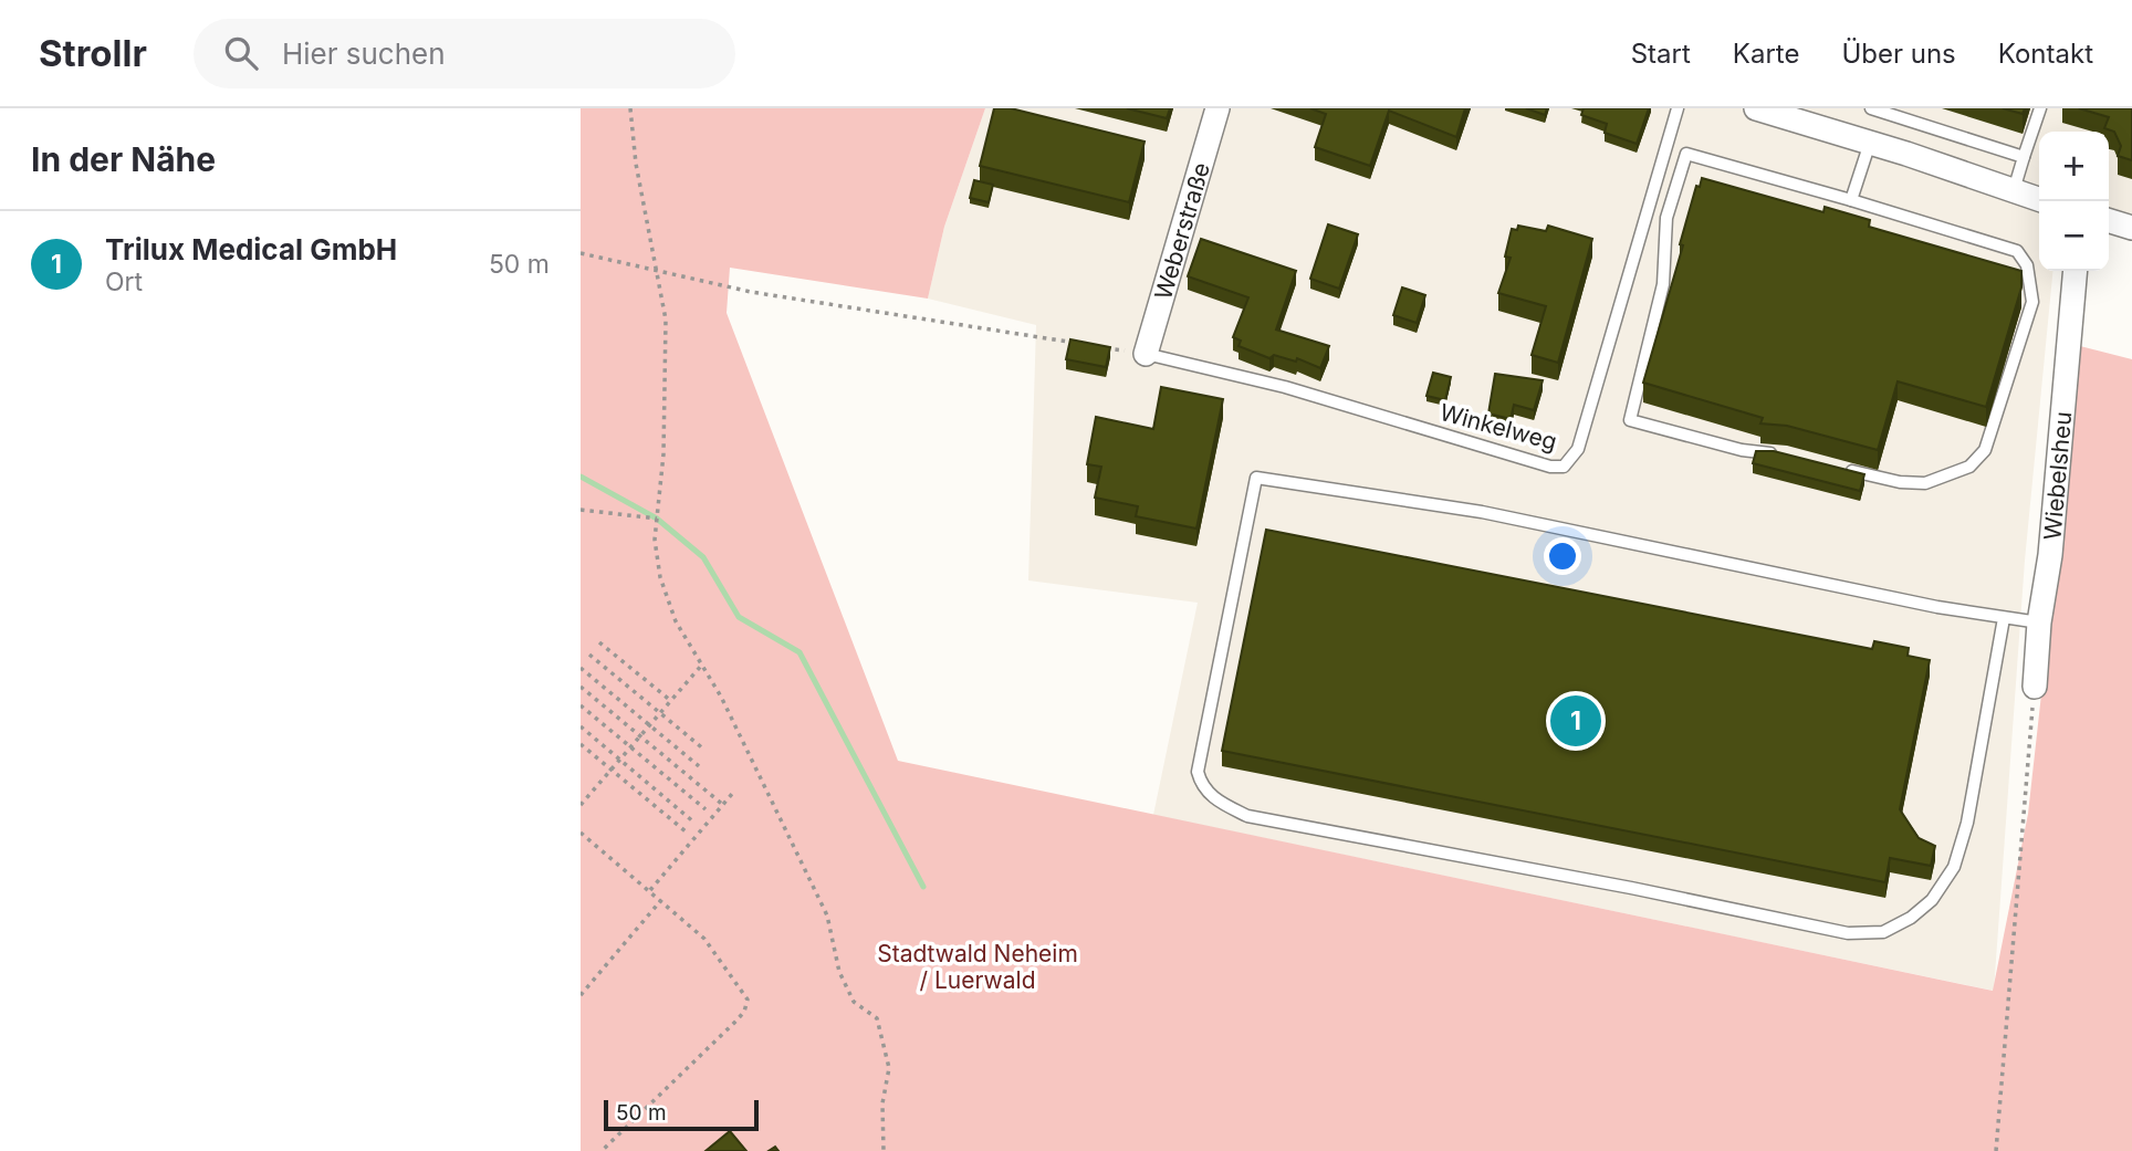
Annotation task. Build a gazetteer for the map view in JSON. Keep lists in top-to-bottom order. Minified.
{"streets":{"street":["Weberstraße","Wiebelsheu"],"lane":["Winkelweg"]},"crossings":[["Weberstraße","Winkelweg"]],"parks":["Stadtwald Neheim / Luerwald"],"scale_bar":"50 m","page":{"header":"Strollr","search":"Hier suchen","nav":["Start","Karte","Über uns","Kontakt"],"heading":"In der Nähe","map_buttons":["+","−"],"list":[{"mark":"1","name":"Trilux Medical GmbH","note":"Ort","value":"50 m"}],"pins":"1","scale":"50 m"}}
